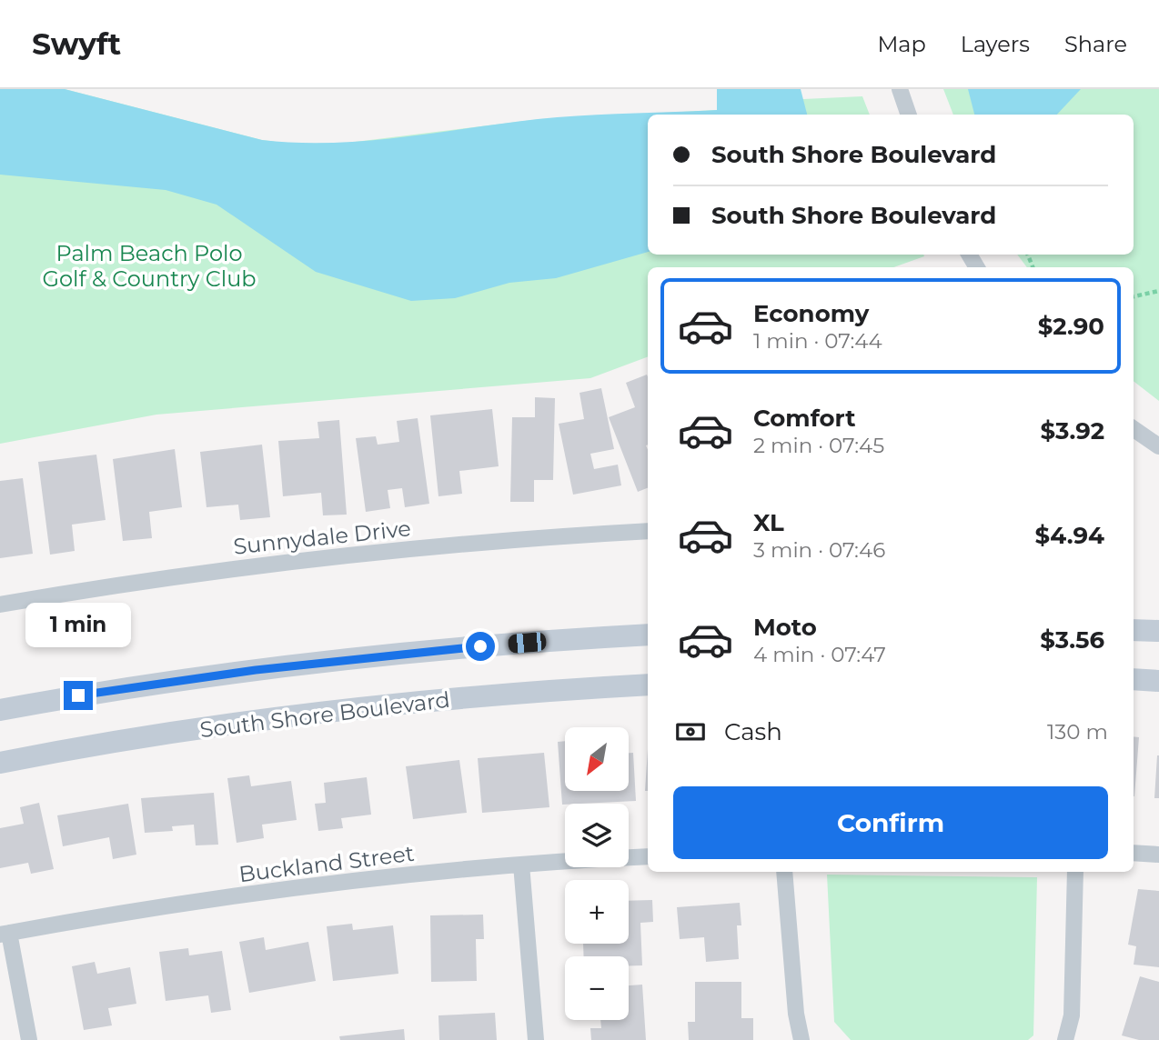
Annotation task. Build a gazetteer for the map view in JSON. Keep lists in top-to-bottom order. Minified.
{"streets":{"street":["Sunnydale Drive","South Shore Boulevard","Buckland Street"]},"parks":["Palm Beach Polo Golf & Country Club"],"north":"bottom left","page":{"header":"Swyft","nav":["Map","Layers","Share"],"banner":["South Shore Boulevard","South Shore Boulevard"],"list":[{"name":"Economy","note":"1 min · 07:44","value":"$2.90"},{"name":"Comfort","note":"2 min · 07:45","value":"$3.92"},{"name":"XL","note":"3 min · 07:46","value":"$4.94"},{"name":"Moto","note":"4 min · 07:47","value":"$3.56"}],"bubble":"1 min","pay":["Cash","130 m"],"map_buttons":["+","−"],"buttons":"Confirm"}}
